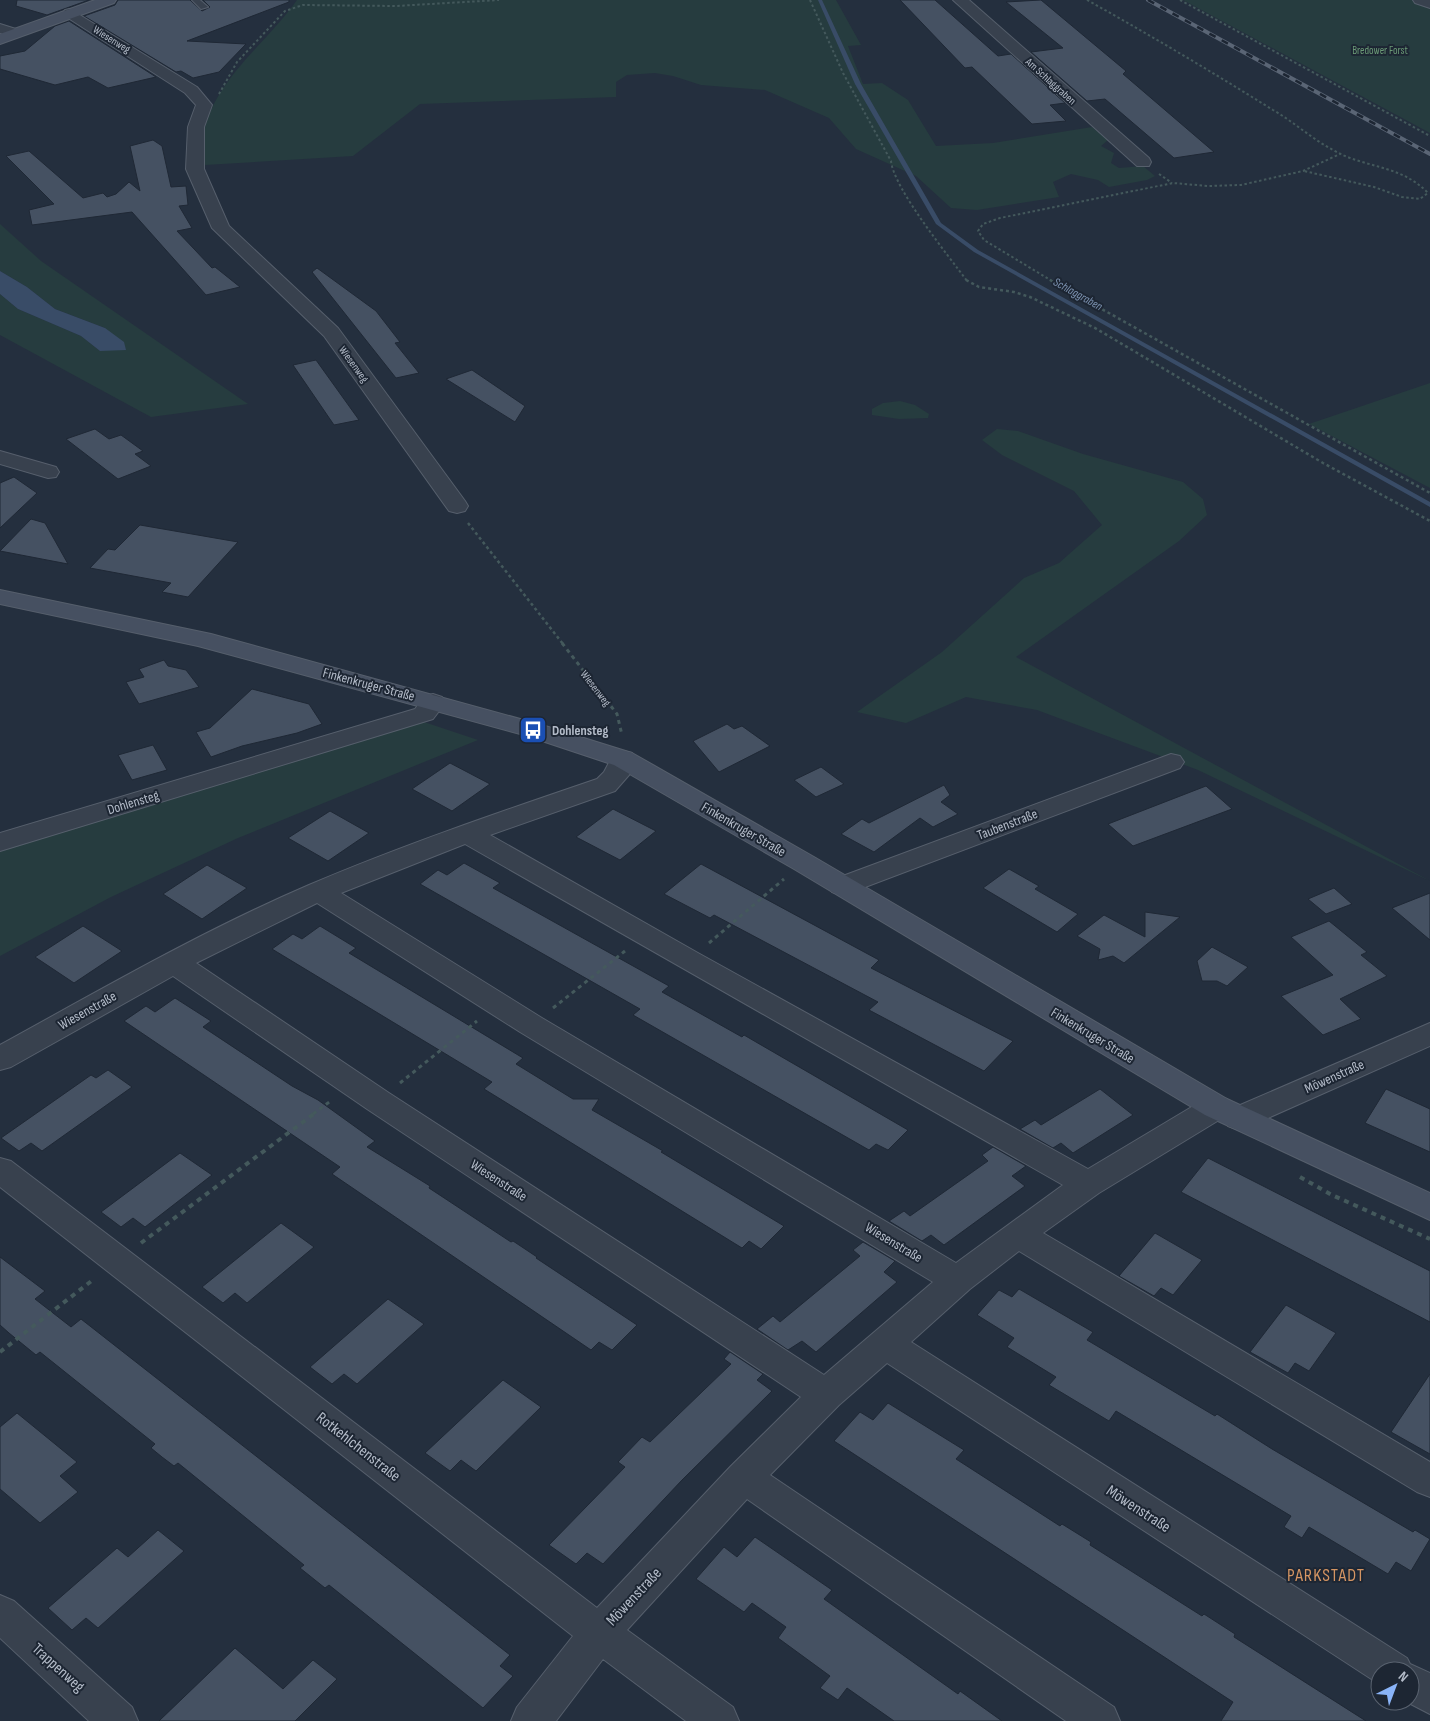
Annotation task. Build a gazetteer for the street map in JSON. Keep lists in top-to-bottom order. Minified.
{"streets":{"street":["Wiesenweg","Am Schlaggraben","Finkenkruger Straße","Dohlensteg","Taubenstraße","Wiesenstraße","Möwenstraße","Rotkehlchenstraße","Trappenweg"]},"crossings":[["Wiesenweg","Finkenkruger Straße"],["Wiesenweg","Wiesenstraße"],["Finkenkruger Straße","Dohlensteg"],["Finkenkruger Straße","Taubenstraße"],["Finkenkruger Straße","Wiesenstraße"],["Finkenkruger Straße","Möwenstraße"],["Wiesenstraße","Möwenstraße"],["Möwenstraße","Rotkehlchenstraße"]],"districts":["PARKSTADT"],"water":["Schlaggraben"],"parks":["Bredower Forst"],"places":{"bus stop":["Dohlensteg"]},"north":"top right"}
